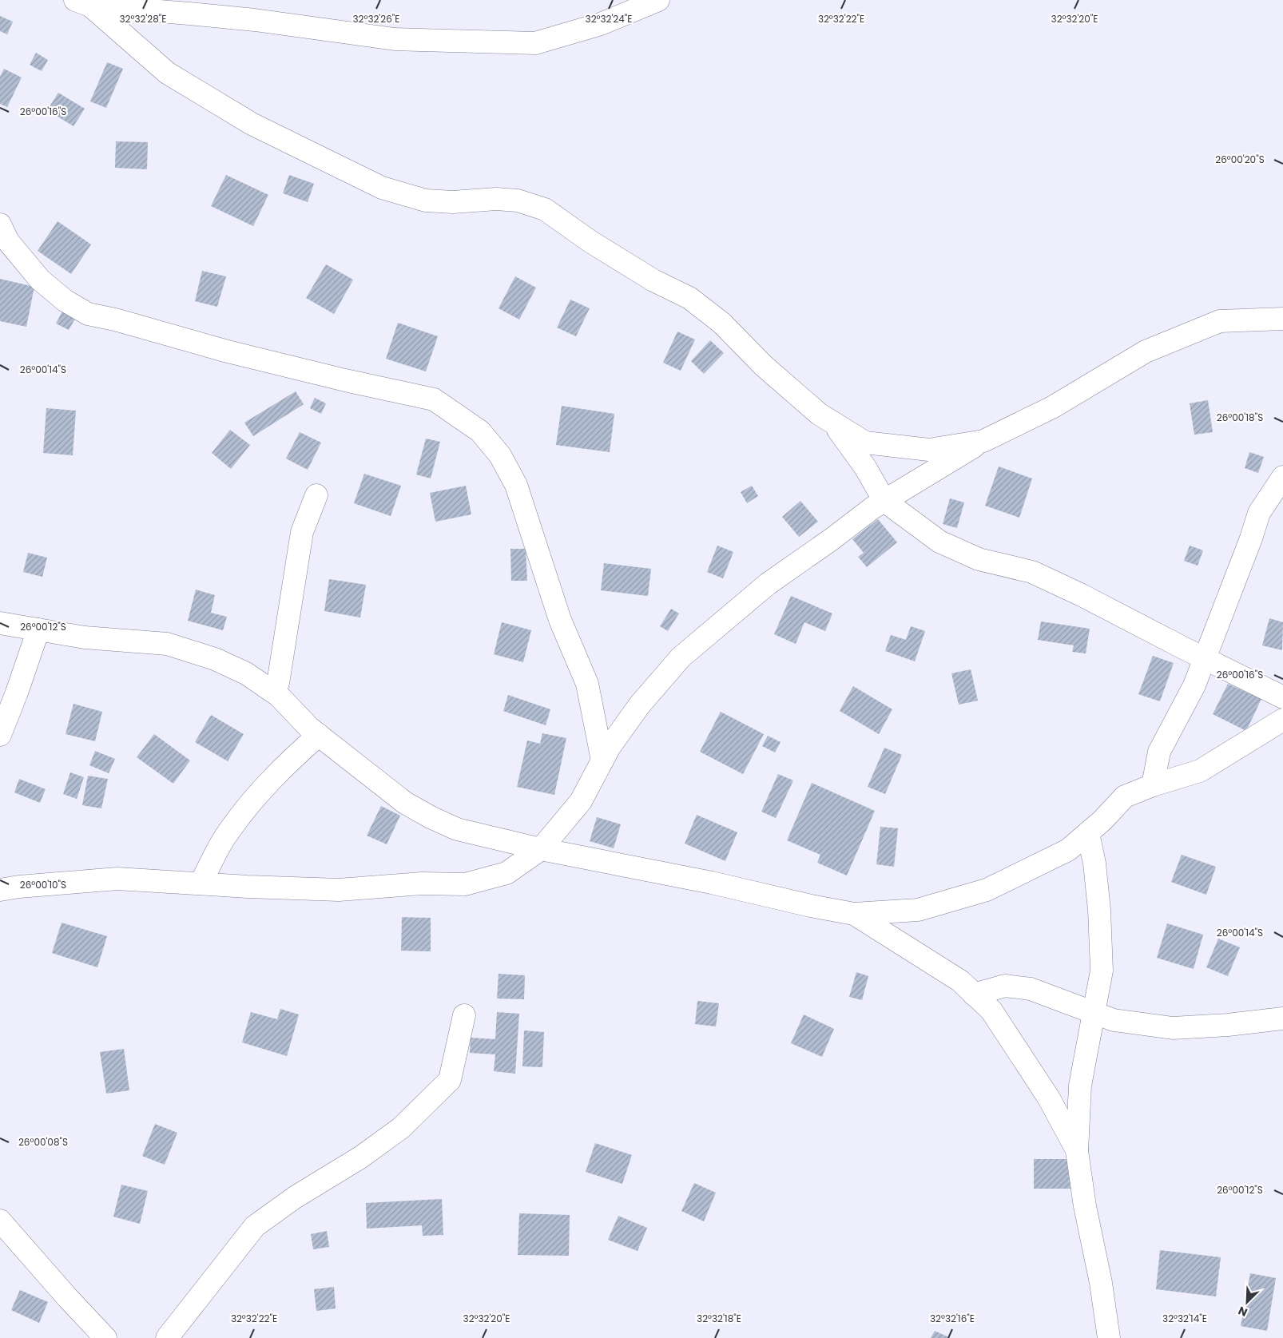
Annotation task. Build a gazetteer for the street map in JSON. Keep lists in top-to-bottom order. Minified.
{"north":"bottom left","coordinates":["32°32'26\"E","32°32'24\"E","32°32'22\"E","32°32'20\"E","32°32'28\"E","26°00'16\"S","26°00'20\"S","26°00'14\"S","26°00'18\"S","26°00'12\"S","26°00'10\"S","26°00'08\"S","32°32'18\"E","32°32'16\"E","32°32'14\"E"]}
